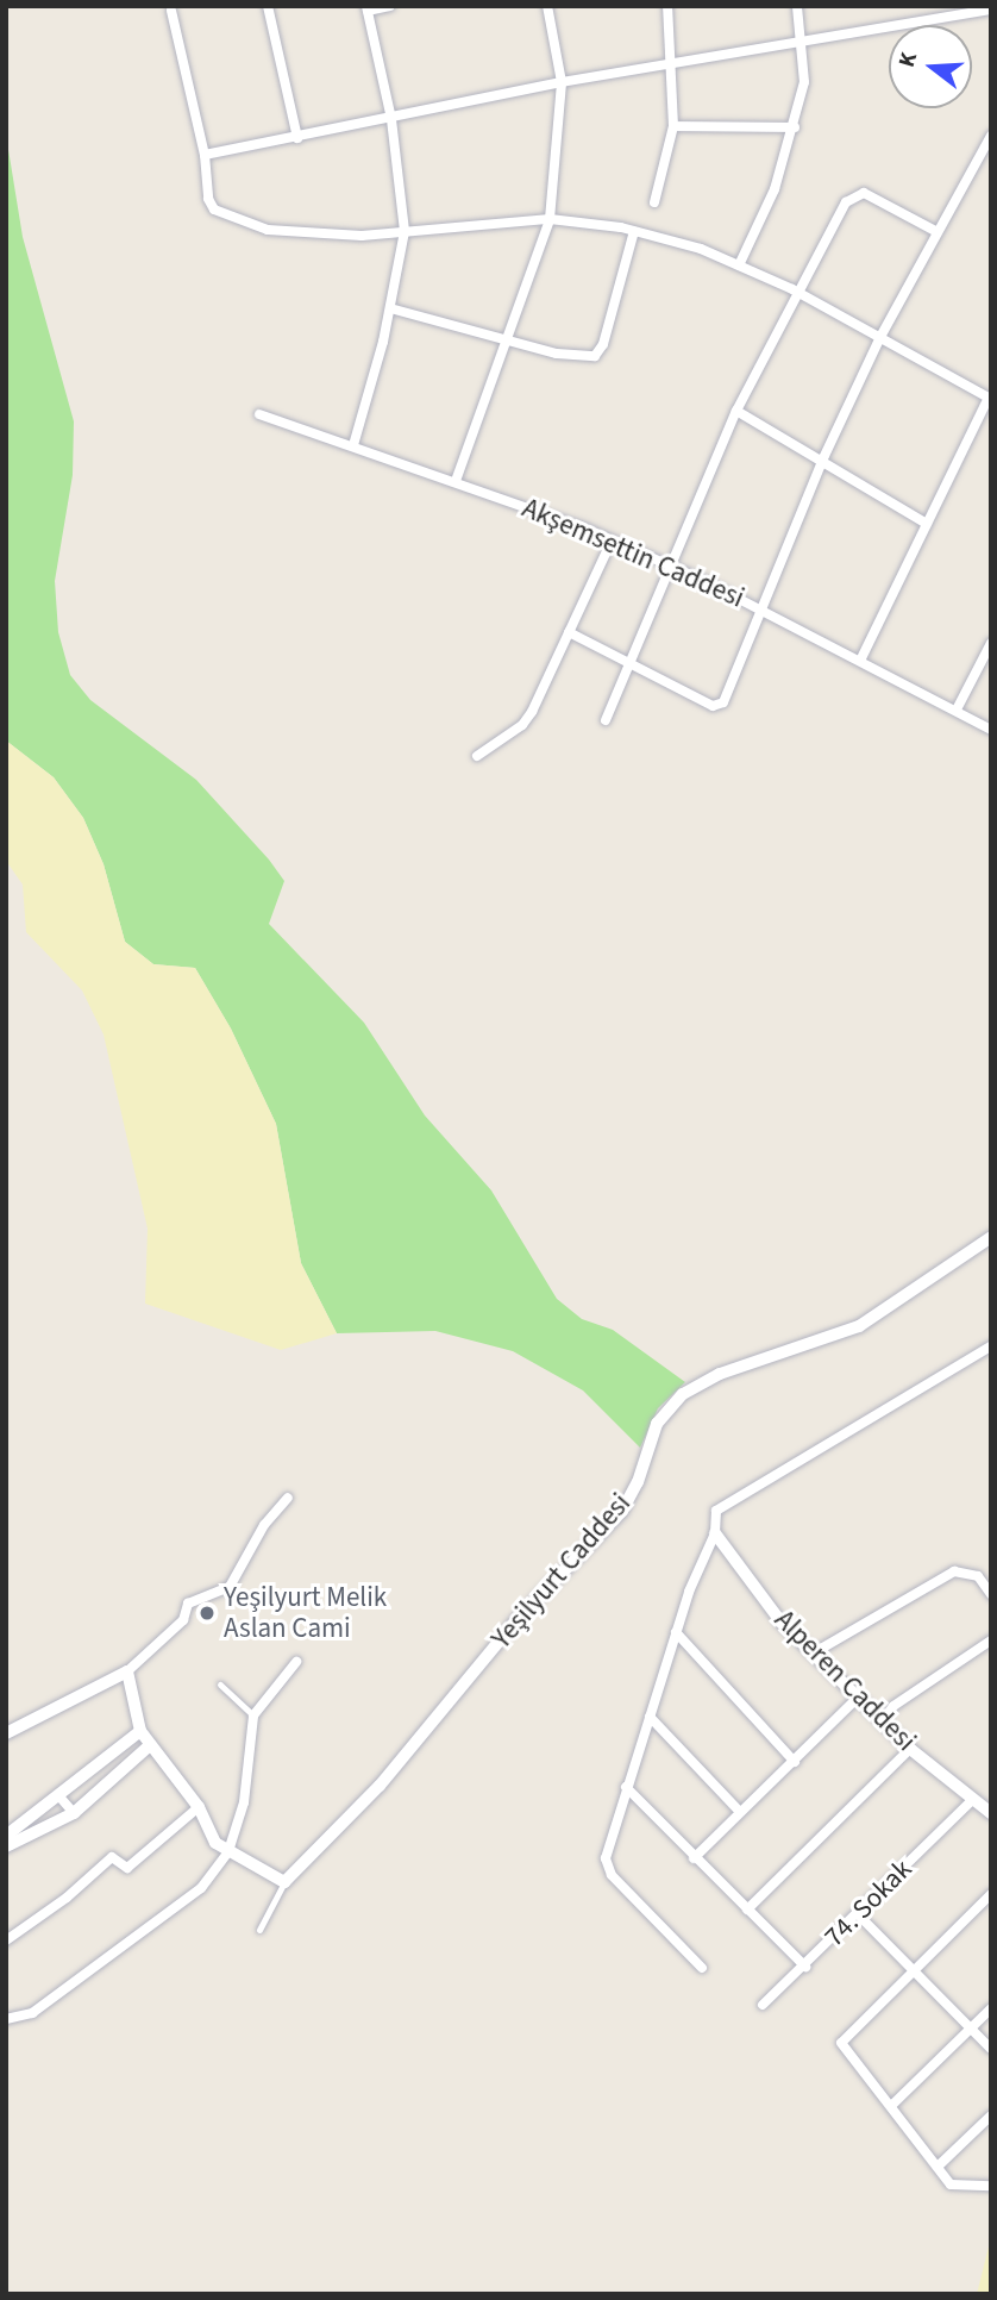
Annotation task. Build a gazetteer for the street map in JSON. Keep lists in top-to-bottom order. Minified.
{"streets":{"street":["Akşemsettin Caddesi","Yeşilyurt Caddesi","Alperen Caddesi","74. Sokak"]},"crossings":[["Alperen Caddesi","74. Sokak"]],"places":["Yeşilyurt Melik Aslan Cami"],"north":"left"}
